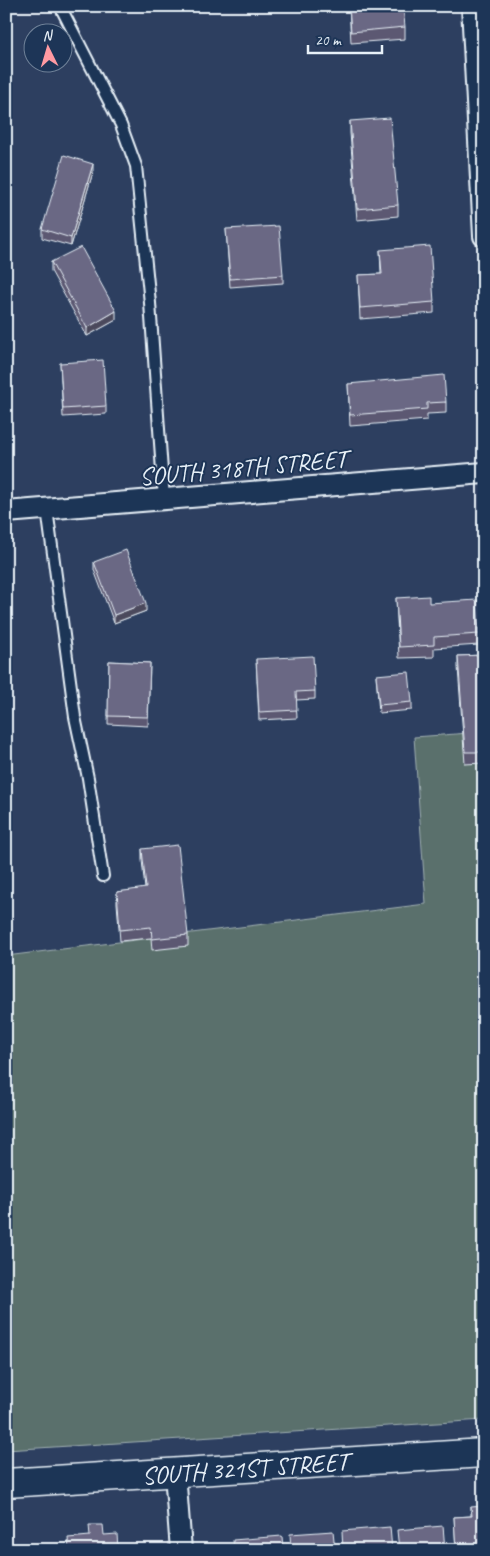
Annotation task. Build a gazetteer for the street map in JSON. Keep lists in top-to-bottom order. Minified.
{"streets":{"main road":["SOUTH 321ST STREET"],"street":["SOUTH 318TH STREET"]},"scale_bar":"20 m","north":"top"}
